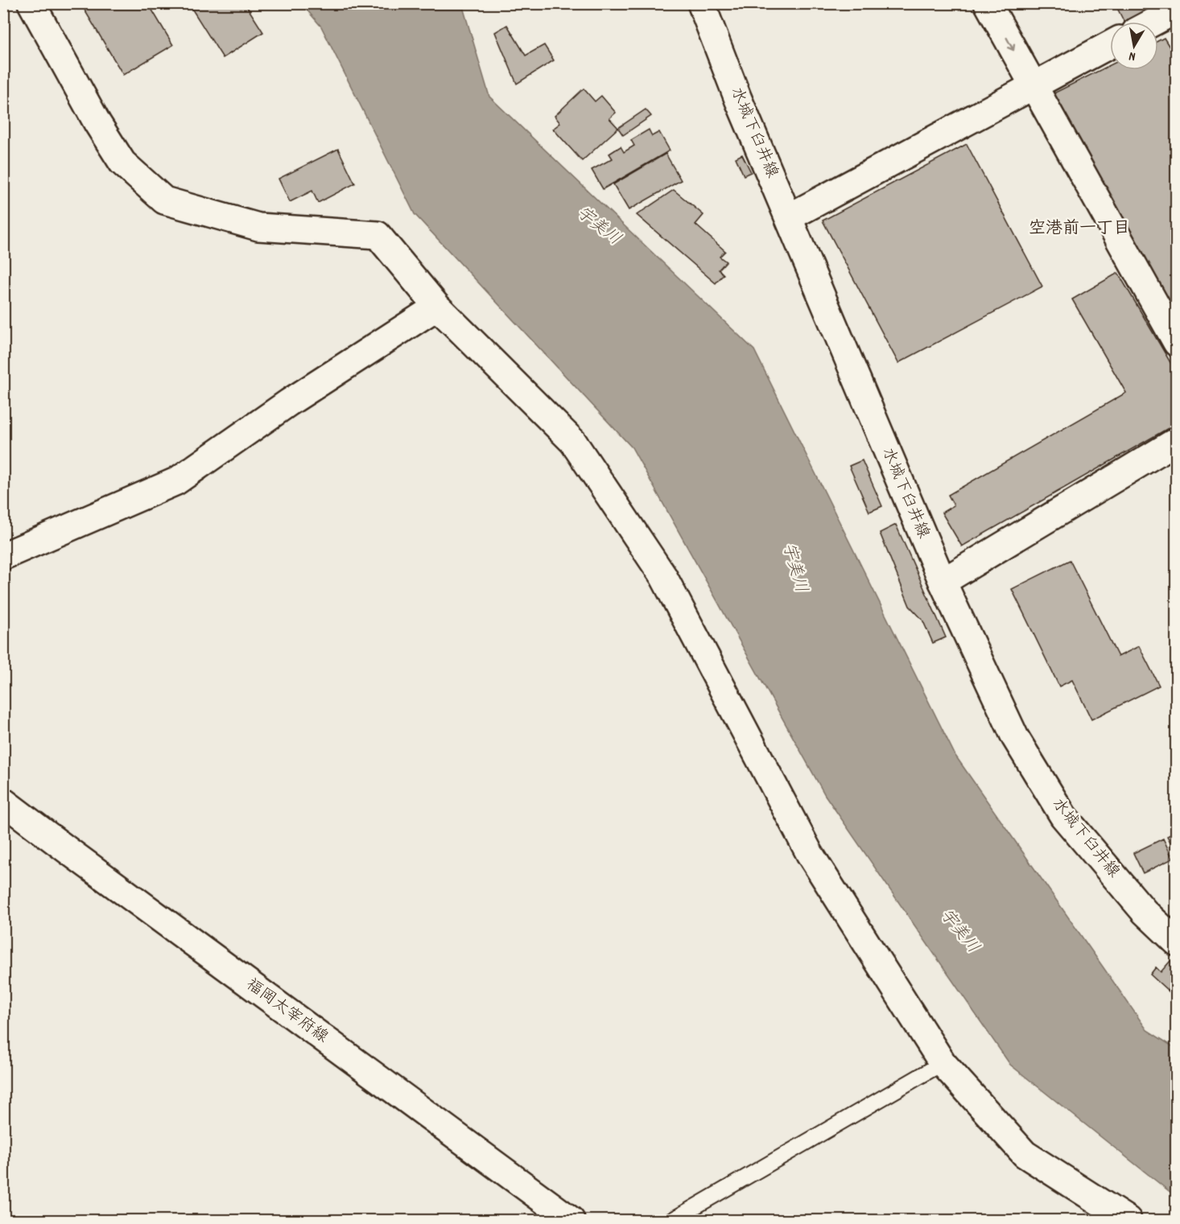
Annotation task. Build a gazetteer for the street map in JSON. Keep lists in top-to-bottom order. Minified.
{"streets":{"street":["水城下臼井線","福岡太宰府線"]},"districts":["空港前一丁目"],"water":["宇美川"],"north":"bottom"}
